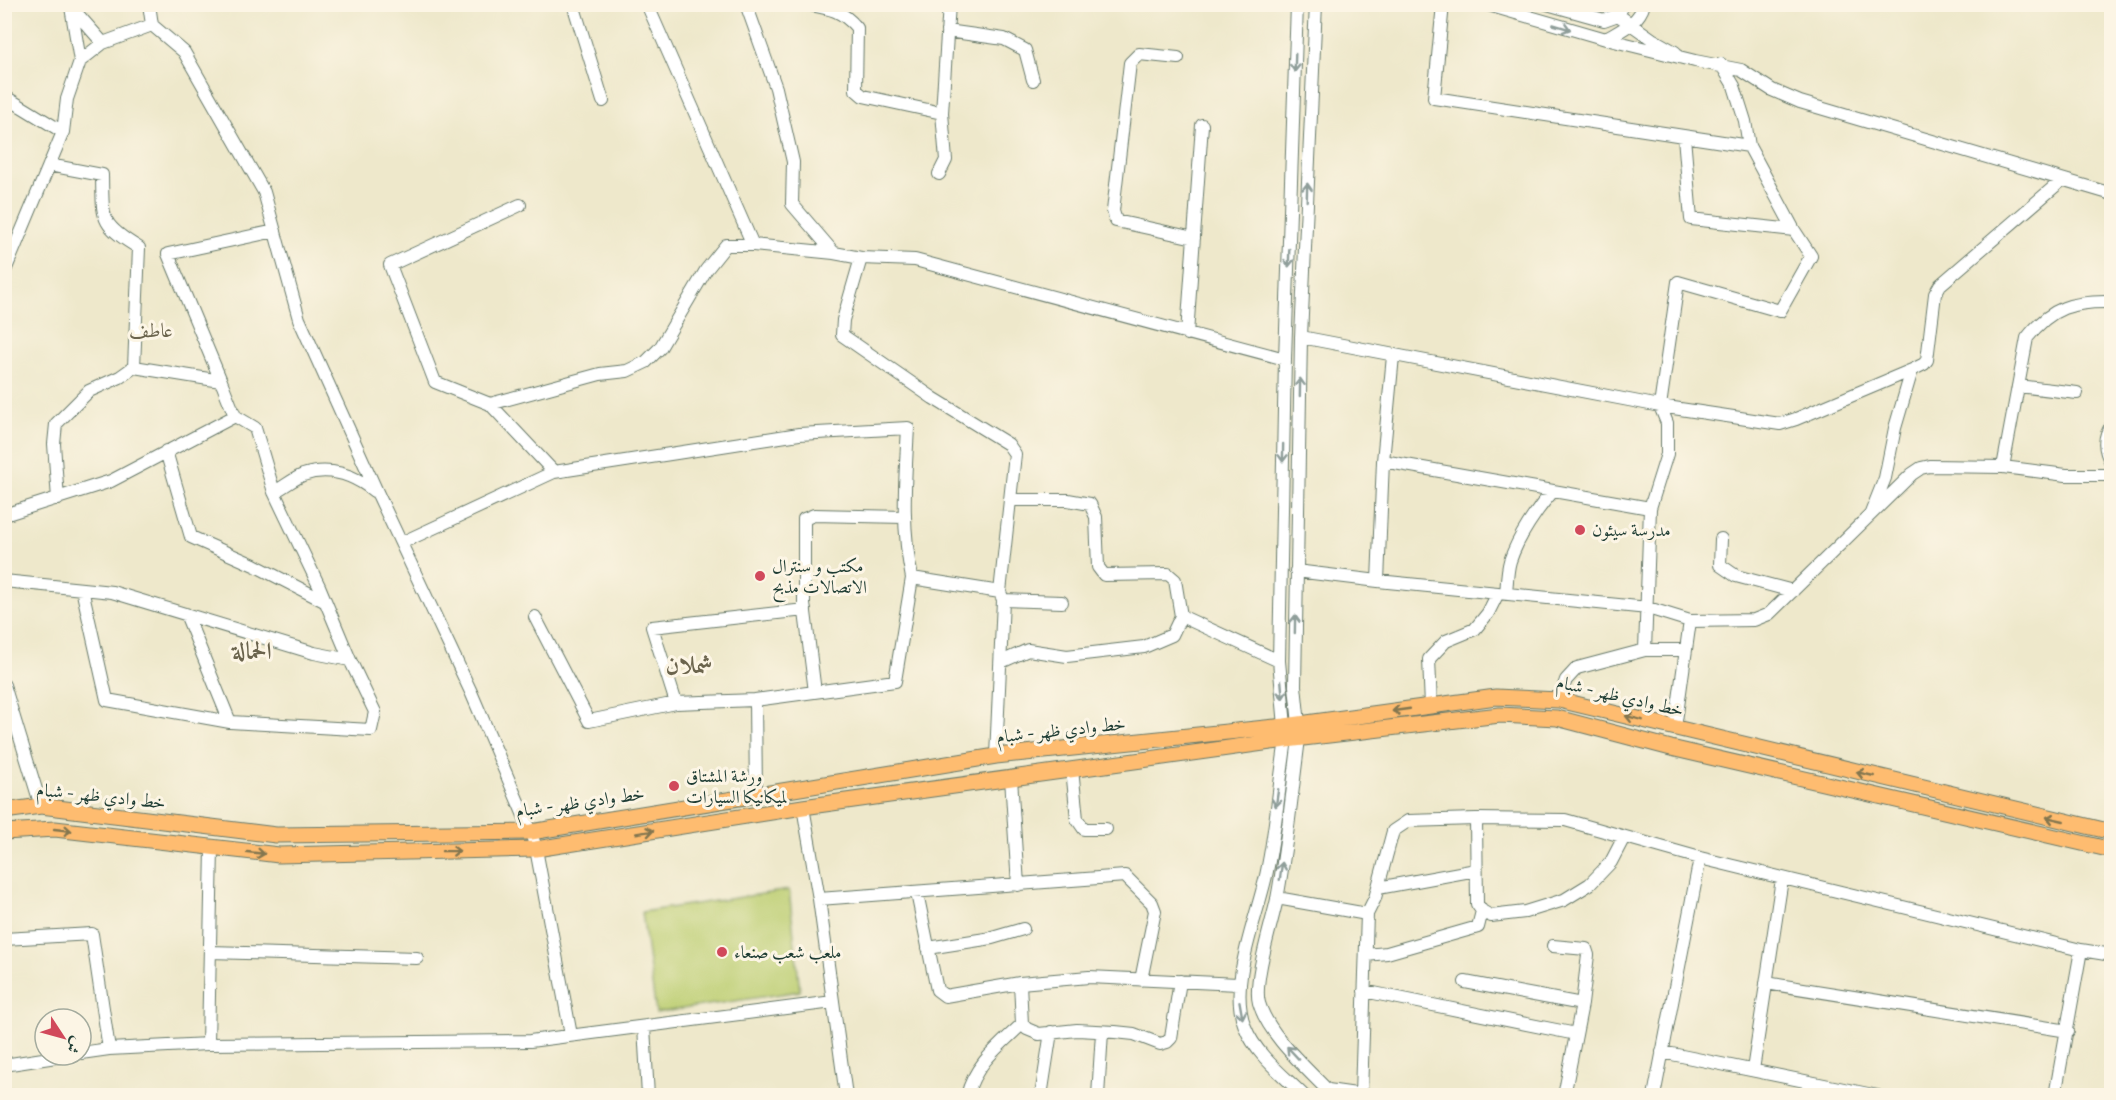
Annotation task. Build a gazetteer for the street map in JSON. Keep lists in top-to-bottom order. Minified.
{"streets":{"main road":["خط وادي ظهر - شبام"]},"districts":["عاطف","الحمالة","شملان"],"places":["مدرسة سيئون","مكتب و سنترال الاتصالات مذبح","ورشة المشتاق لميكانيكا السيارات","ملعب شعب صنعاء"],"north":"bottom right"}
